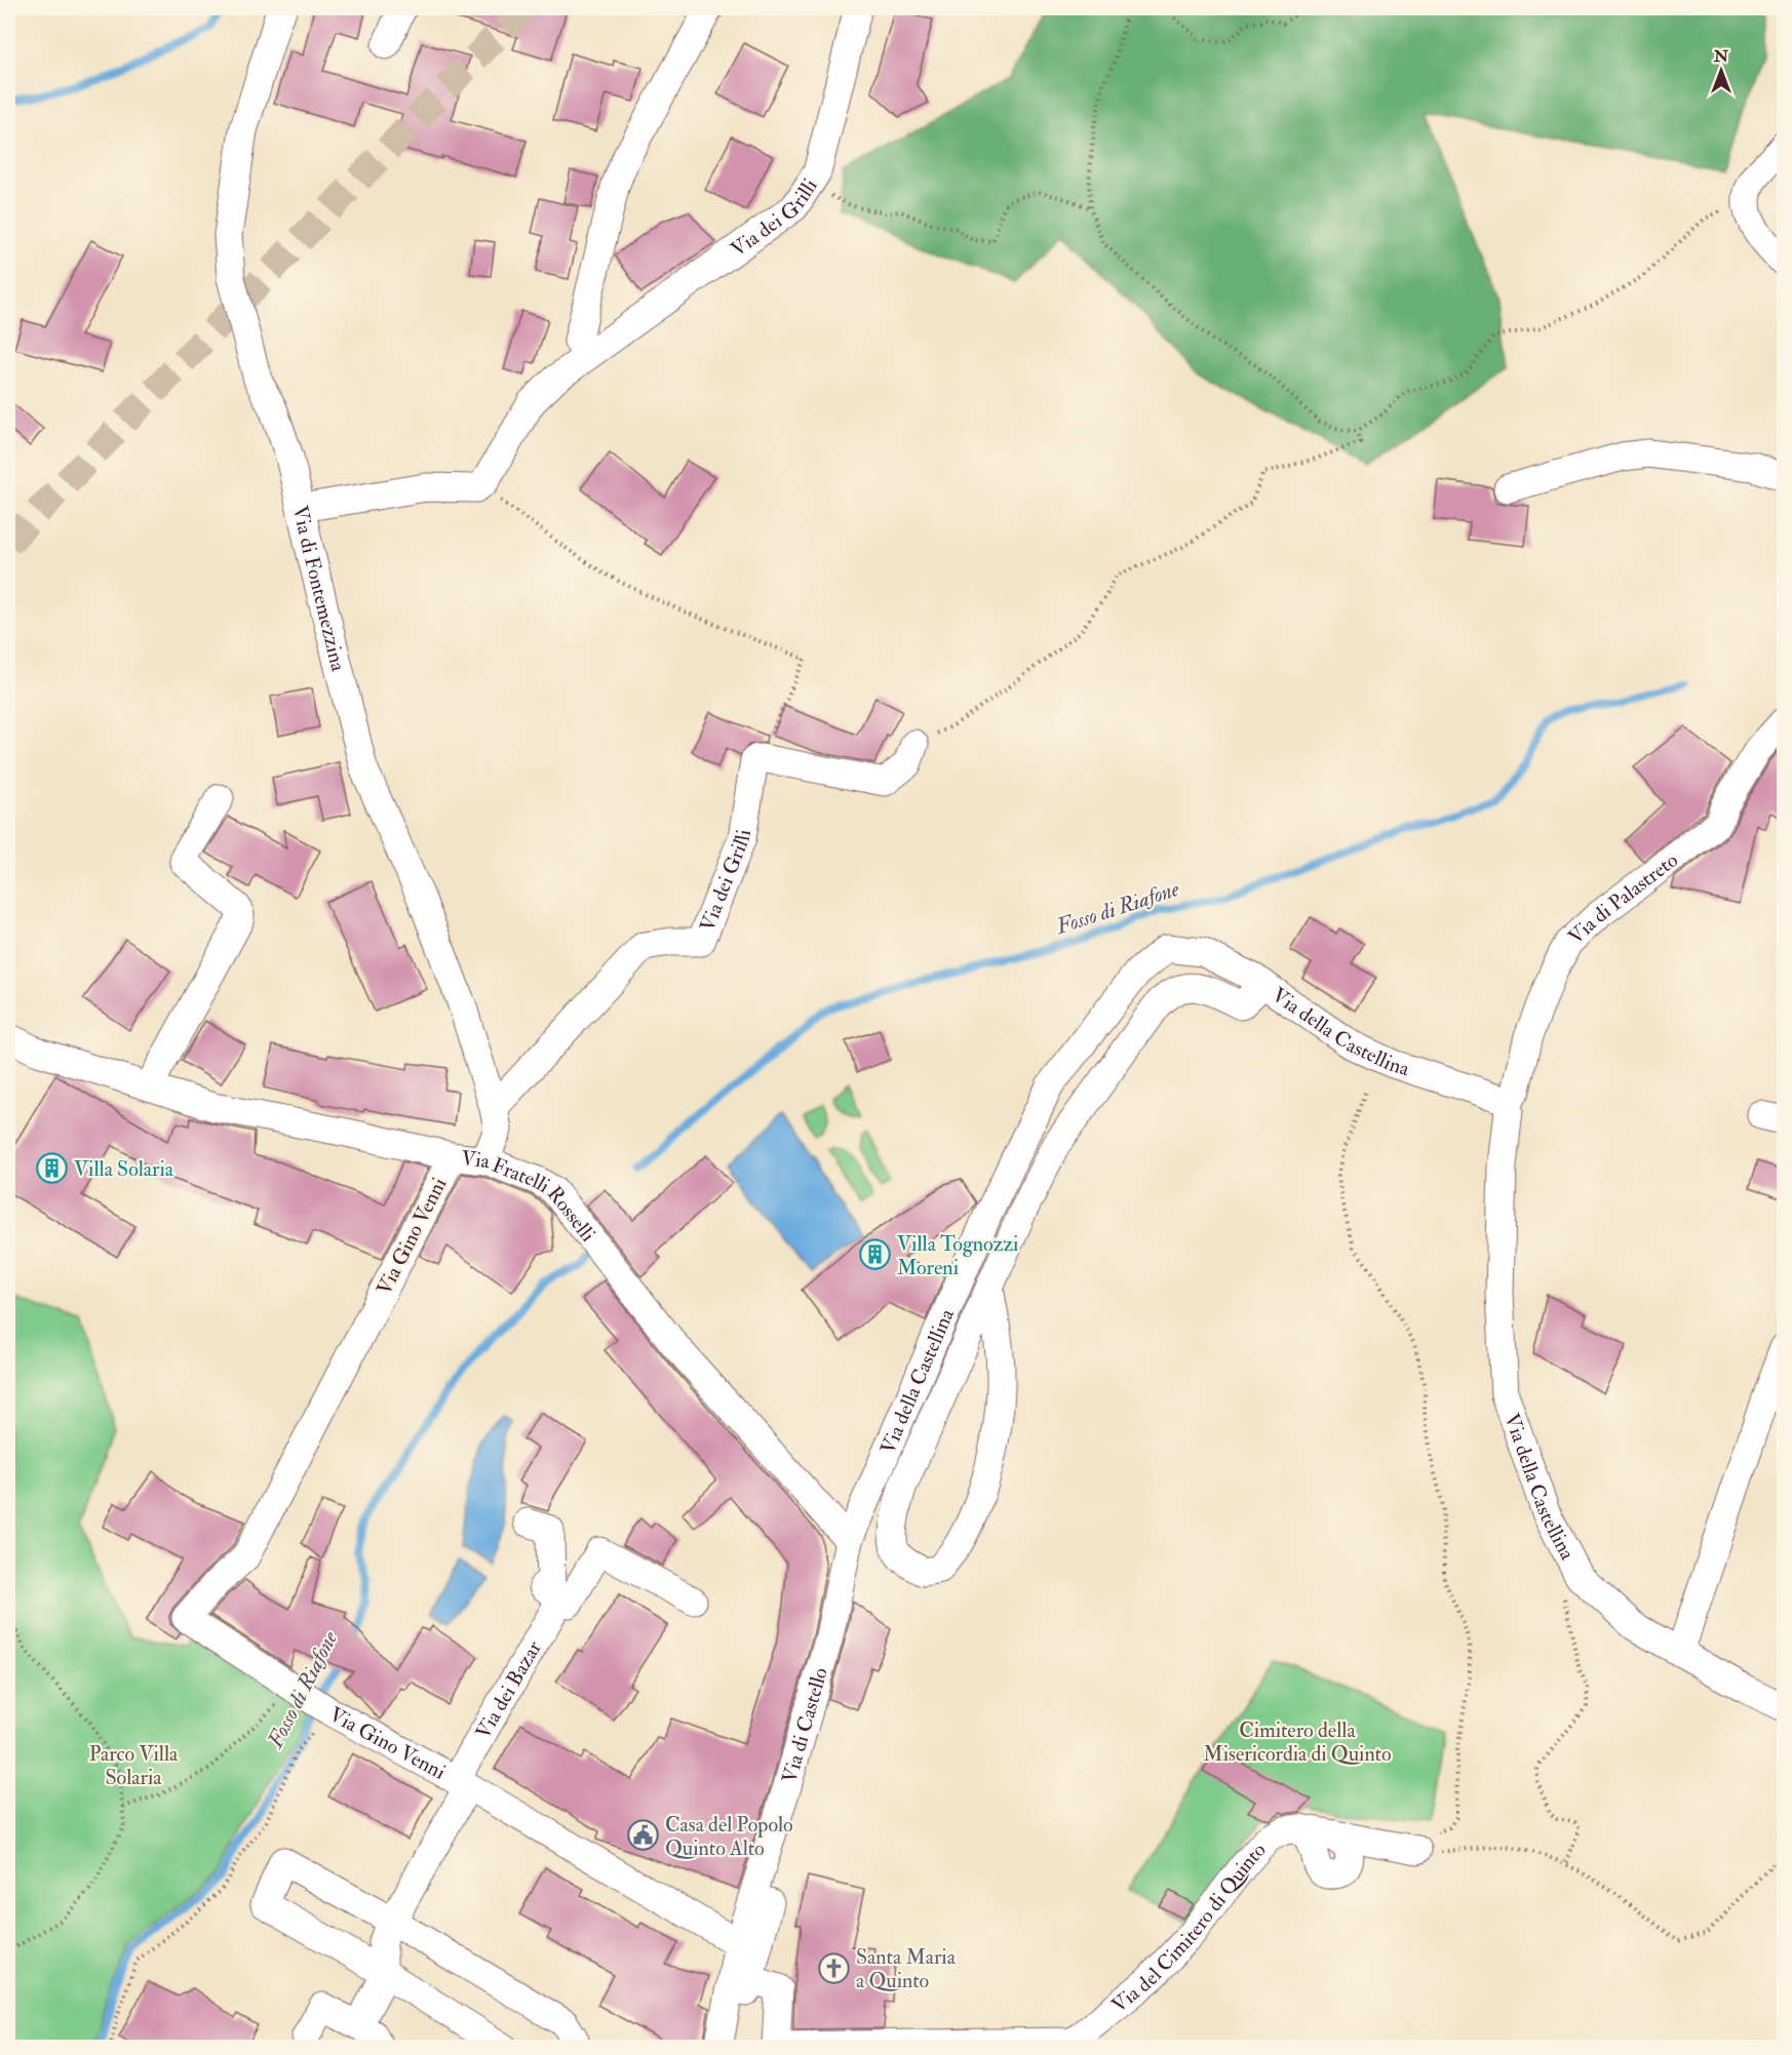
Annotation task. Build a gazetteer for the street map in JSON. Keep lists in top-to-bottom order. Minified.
{"streets":{"street":["Via dei Grilli","Via di Fontemezzina","Via di Palastreto","Via della Castellina","Via Fratelli Rosselli","Via Gino Venni","Via dei Bazar","Via di Castello","Via del Cimitero di Quinto"]},"crossings":[["Via dei Grilli","Via di Fontemezzina"],["Via di Fontemezzina","Via Fratelli Rosselli"],["Via di Palastreto","Via della Castellina"],["Via della Castellina","Via Fratelli Rosselli"],["Via della Castellina","Via di Castello"],["Via Fratelli Rosselli","Via Gino Venni"],["Via Gino Venni","Via dei Bazar"],["Via Gino Venni","Via di Castello"]],"water":["Fosso di Riafone"],"parks":["Cimitero della Misericordia di Quinto","Parco Villa Solaria"],"places":{"building":["Villa Solaria","Villa Tognozzi Moreni"],"public building":["Casa del Popolo Quinto Alto"],"church":["Santa Maria a Quinto"]},"north":"top"}
